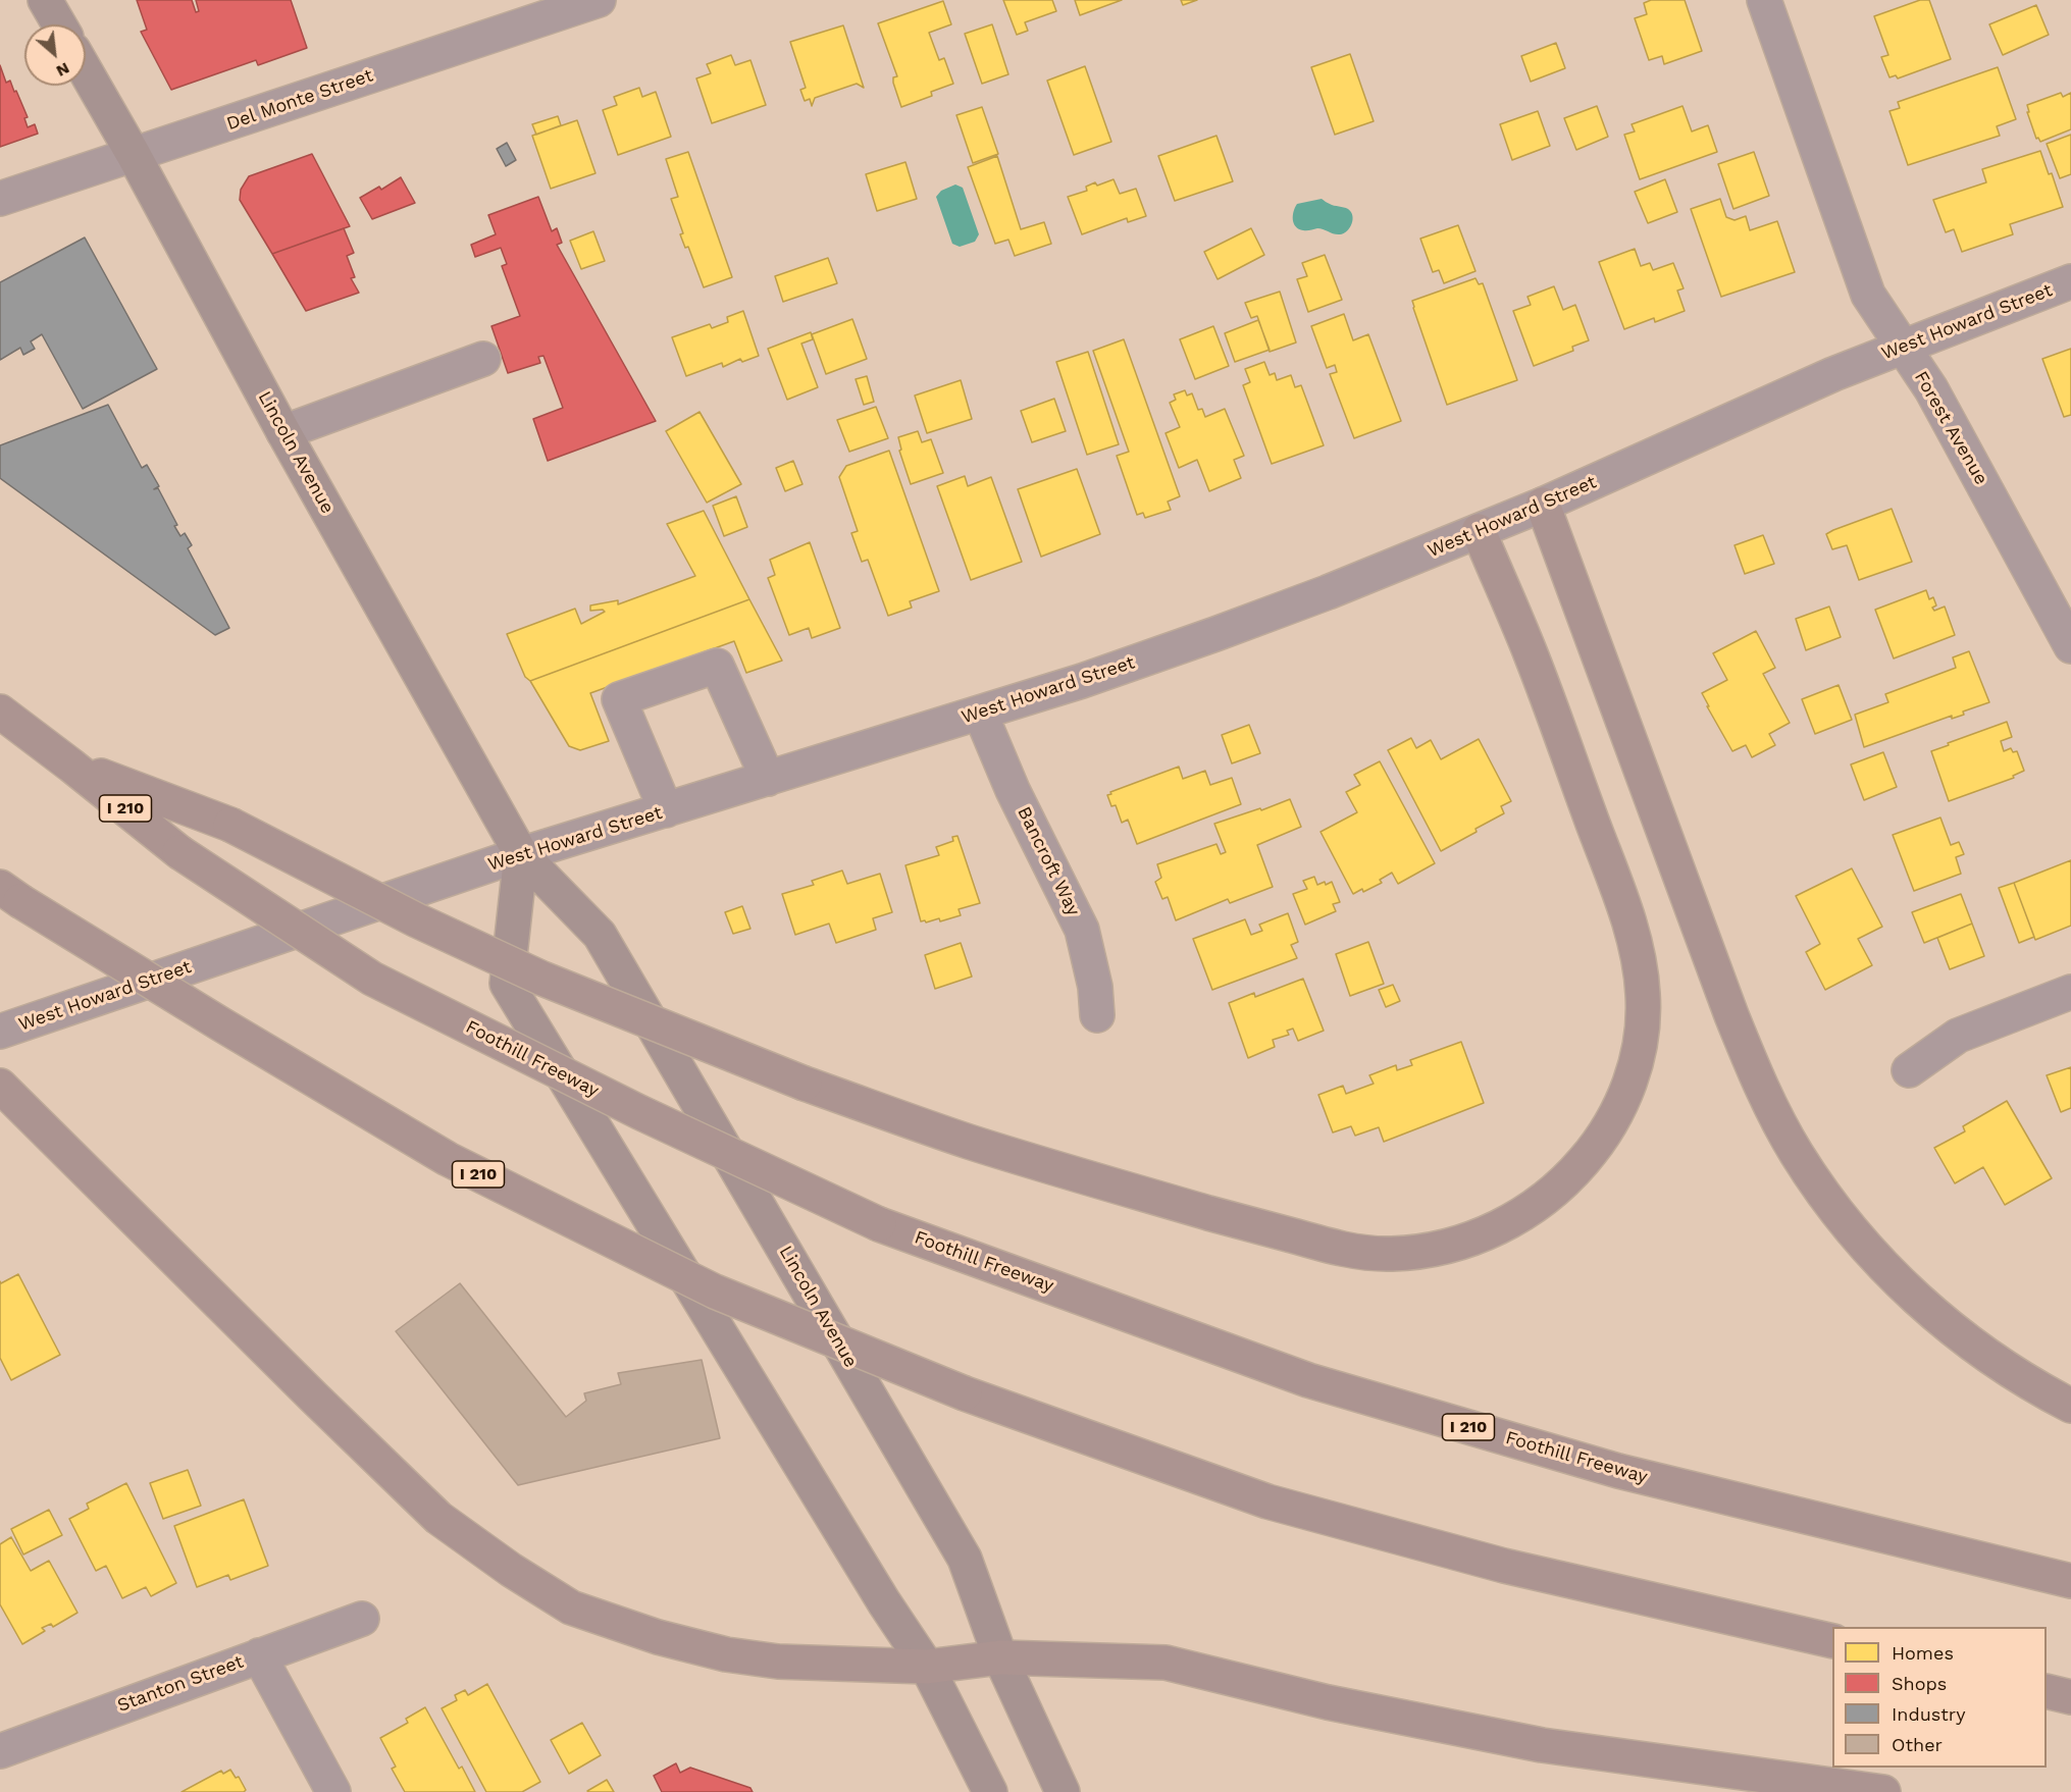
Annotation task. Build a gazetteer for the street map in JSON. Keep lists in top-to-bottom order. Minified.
{"streets":{"highway":["I 210","Foothill Freeway"],"main road":["Lincoln Avenue"],"street":["Del Monte Street","West Howard Street","Forest Avenue","Bancroft Way","Stanton Street"]},"crossings":[["Del Monte Street","Lincoln Avenue"],["West Howard Street","Forest Avenue"],["West Howard Street","Lincoln Avenue"],["West Howard Street","Bancroft Way"]],"legend":["Homes","Shops","Industry","Other"],"north":"bottom right"}
